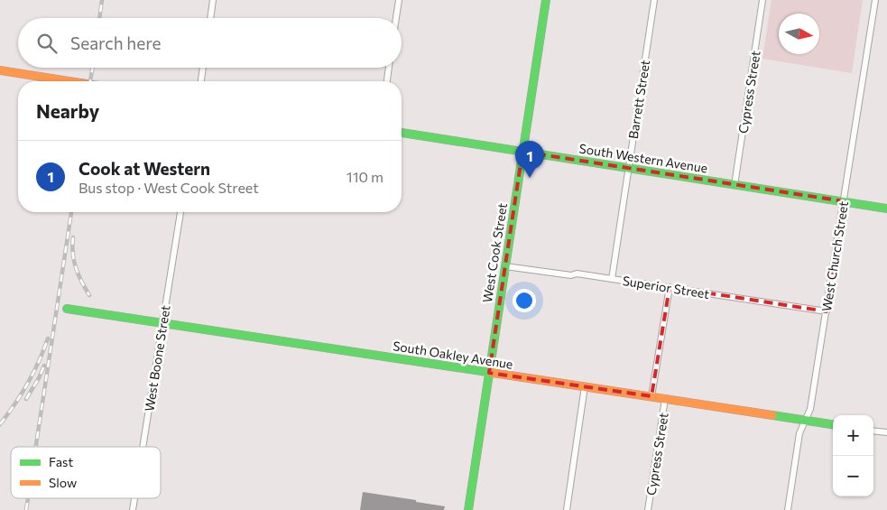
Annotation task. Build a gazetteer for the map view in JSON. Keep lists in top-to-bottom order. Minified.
{"streets":{"street":["Cypress Street","Barrett Street","South Western Avenue","West Cook Street","West Church Street","Superior Street","South Oakley Avenue","West Boone Street"]},"crossings":[["Cypress Street","South Western Avenue"],["Cypress Street","Superior Street"],["Cypress Street","South Oakley Avenue"],["Barrett Street","South Western Avenue"],["Barrett Street","Superior Street"],["South Western Avenue","West Cook Street"],["South Western Avenue","West Church Street"],["West Cook Street","Superior Street"],["West Cook Street","South Oakley Avenue"],["West Church Street","Superior Street"],["West Church Street","South Oakley Avenue"],["South Oakley Avenue","West Boone Street"]],"legend":["Fast","Slow"],"north":"right","page":{"search":"Search here","heading":"Nearby","list":[{"mark":"1","name":"Cook at Western","note":"Bus stop · West Cook Street","value":"110 m"}],"pins":"1","map_buttons":["+","−"]}}
